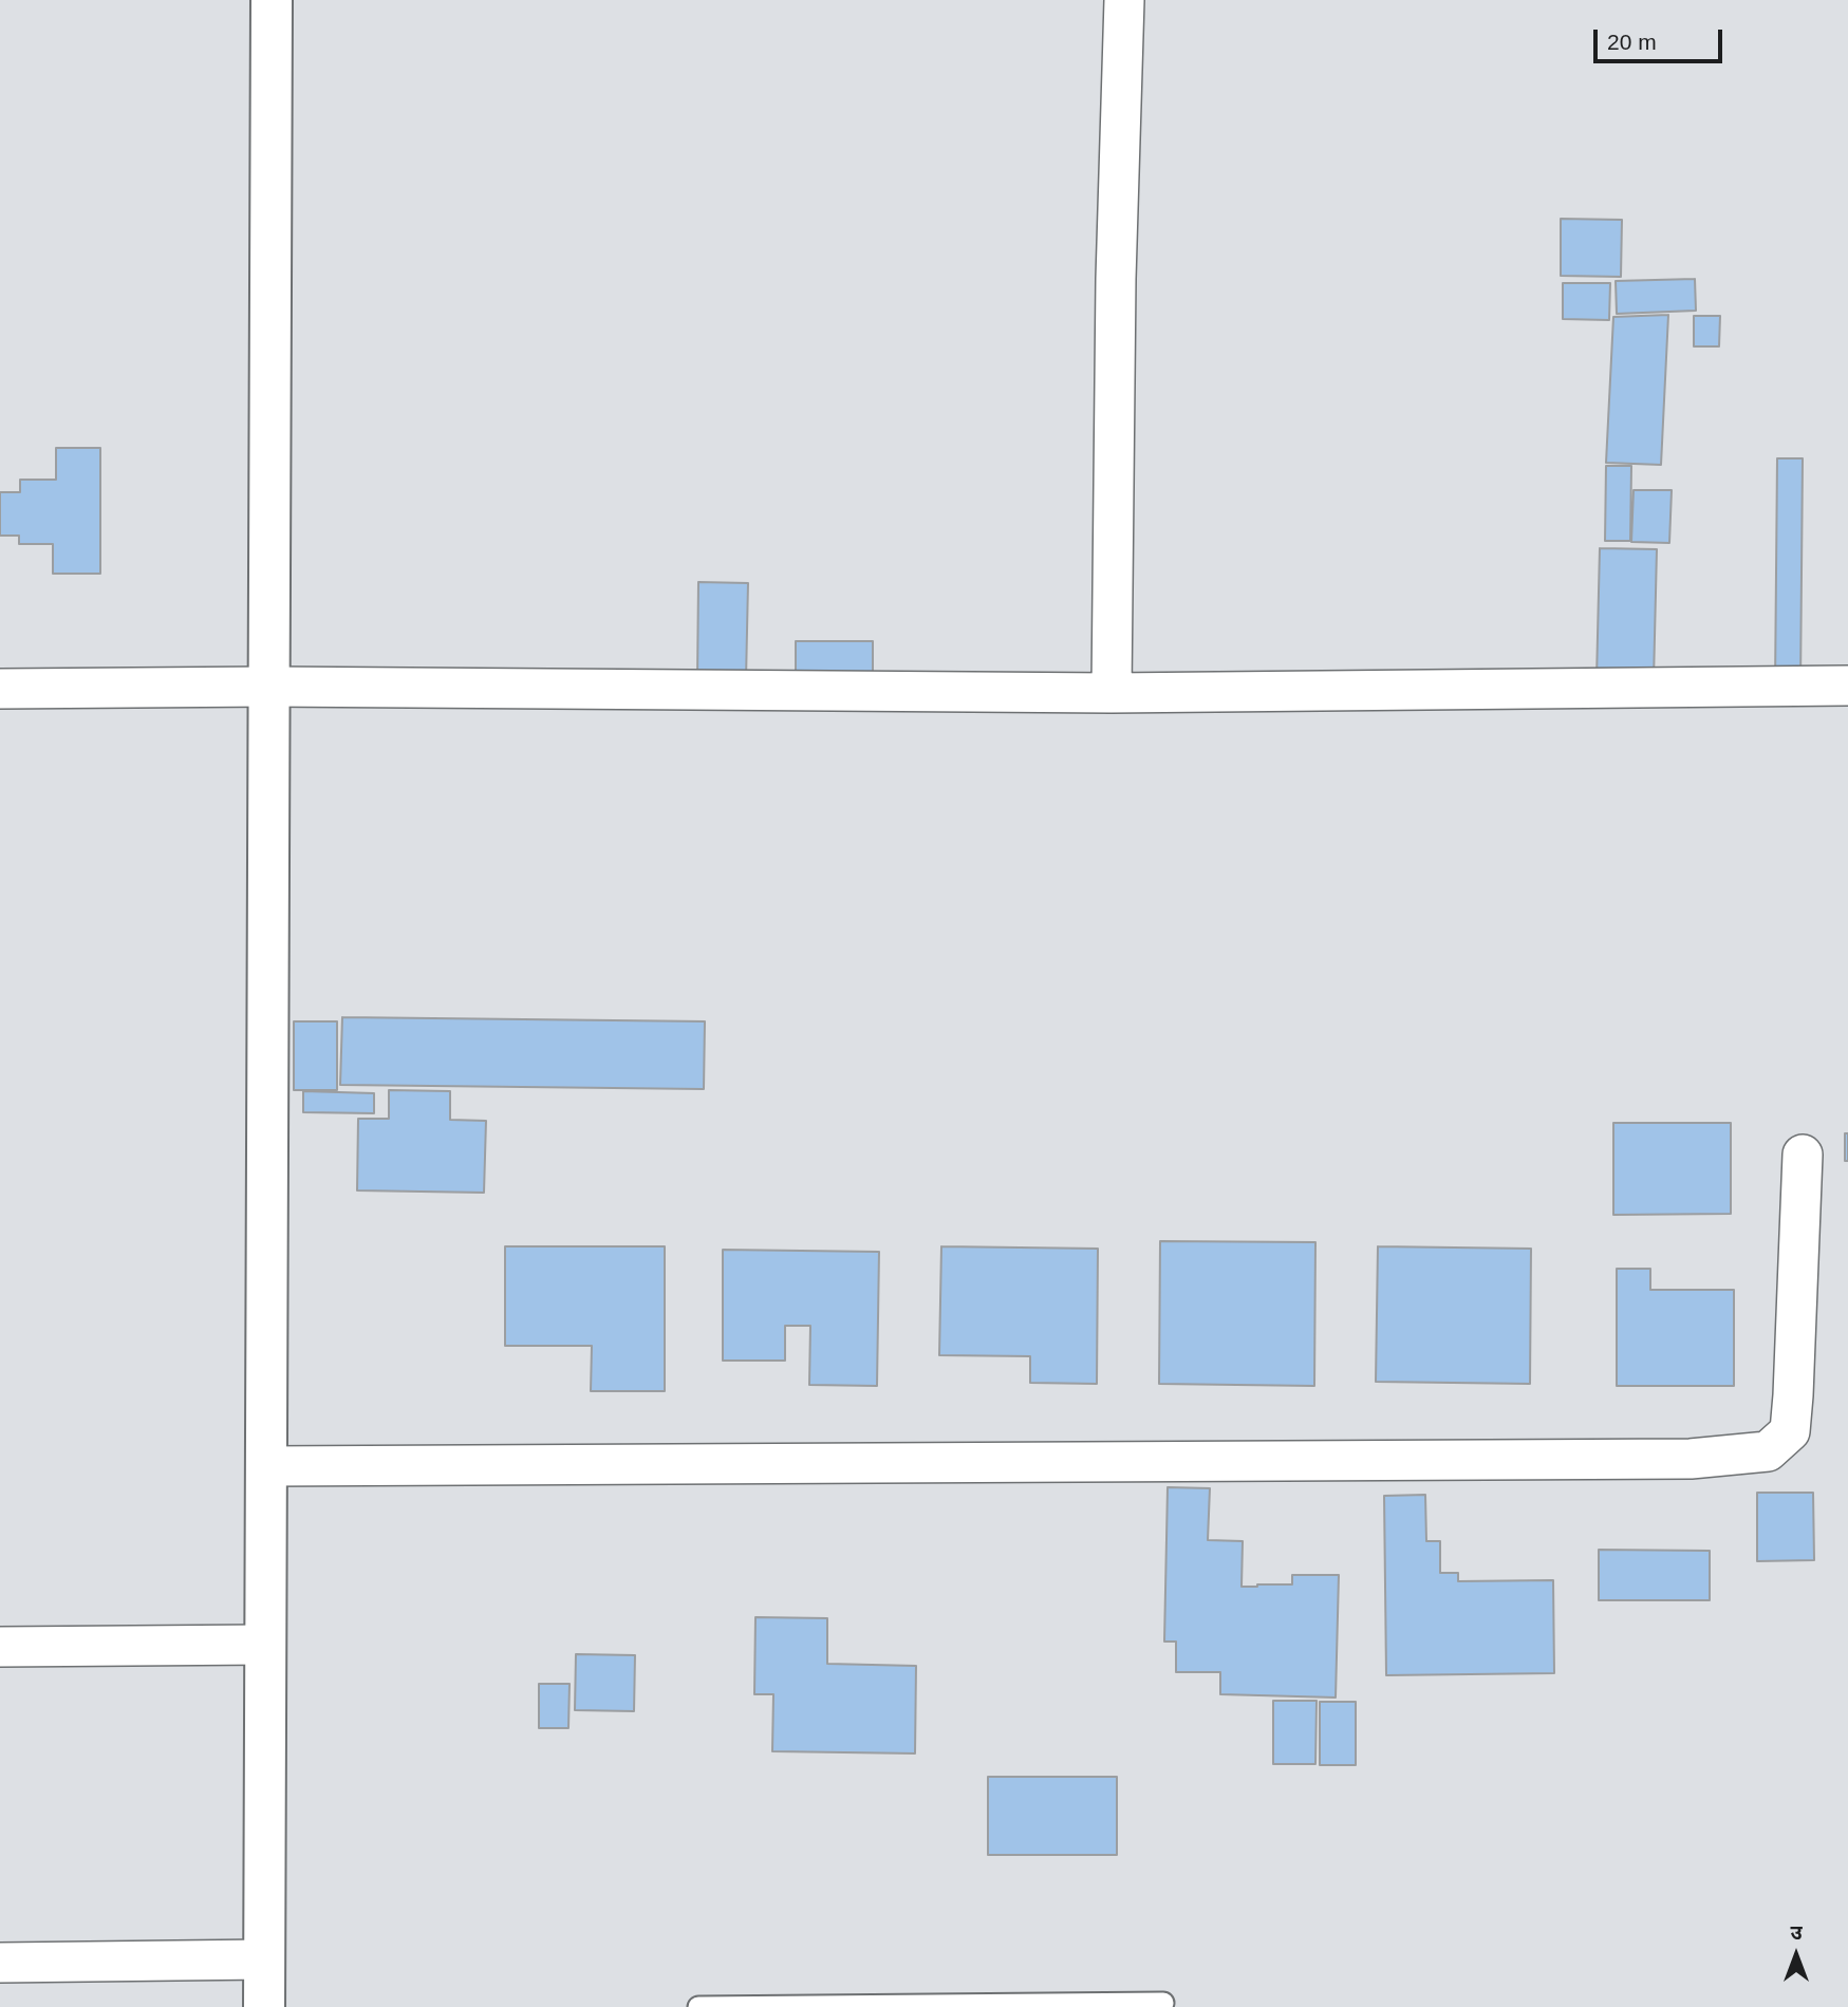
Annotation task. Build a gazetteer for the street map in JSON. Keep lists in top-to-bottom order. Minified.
{"scale_bar":"20 m","north":"top"}
